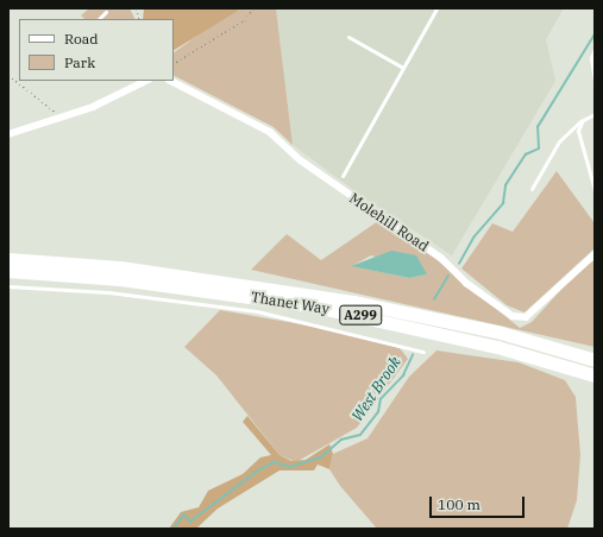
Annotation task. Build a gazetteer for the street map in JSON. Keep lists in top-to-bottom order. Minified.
{"streets":{"highway":["Thanet Way","A299"],"street":["Molehill Road"]},"water":["West Brook"],"legend":["Road","Park"],"scale_bar":"100 m"}
